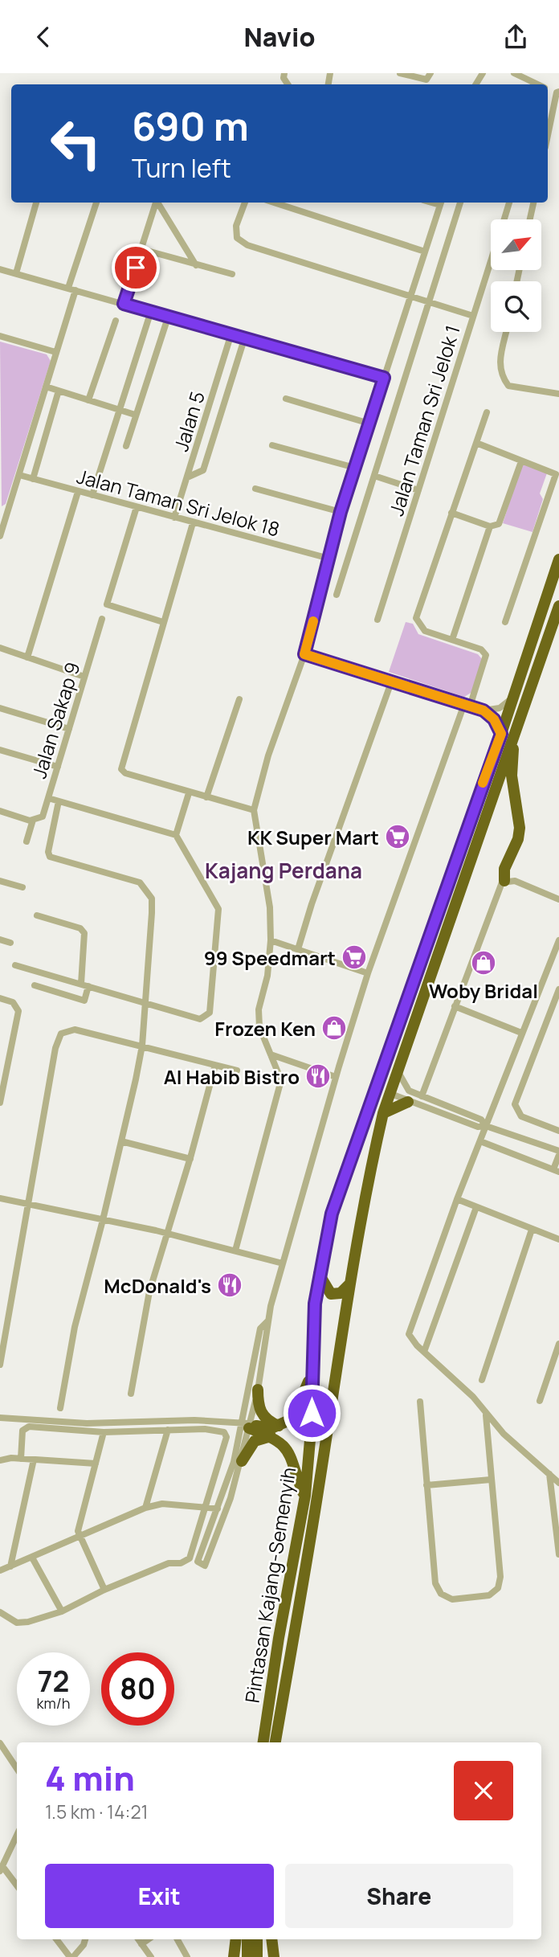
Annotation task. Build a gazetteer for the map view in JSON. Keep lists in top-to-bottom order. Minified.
{"streets":{"highway":["Pintasan Kajang-Semenyih"],"street":["Jalan Taman Sri Jelok 1","Jalan 5","Jalan Taman Sri Jelok 18","Jalan Sakap 9"]},"crossings":[["Jalan 5","Jalan Taman Sri Jelok 18"]],"districts":["Kajang Perdana"],"places":{"supermarket":["KK Super Mart","99 Speedmart"],"shop":["Woby Bridal","Frozen Ken"],"restaurant":["Al Habib Bistro","McDonald's"]},"north":"top right","page":{"header":"Navio","turn":["690 m","Turn left"],"speed":"72 km/h","limit":"80","heading":["4 min","1.5 km · 14:21"],"buttons":["Exit","Share"]}}
